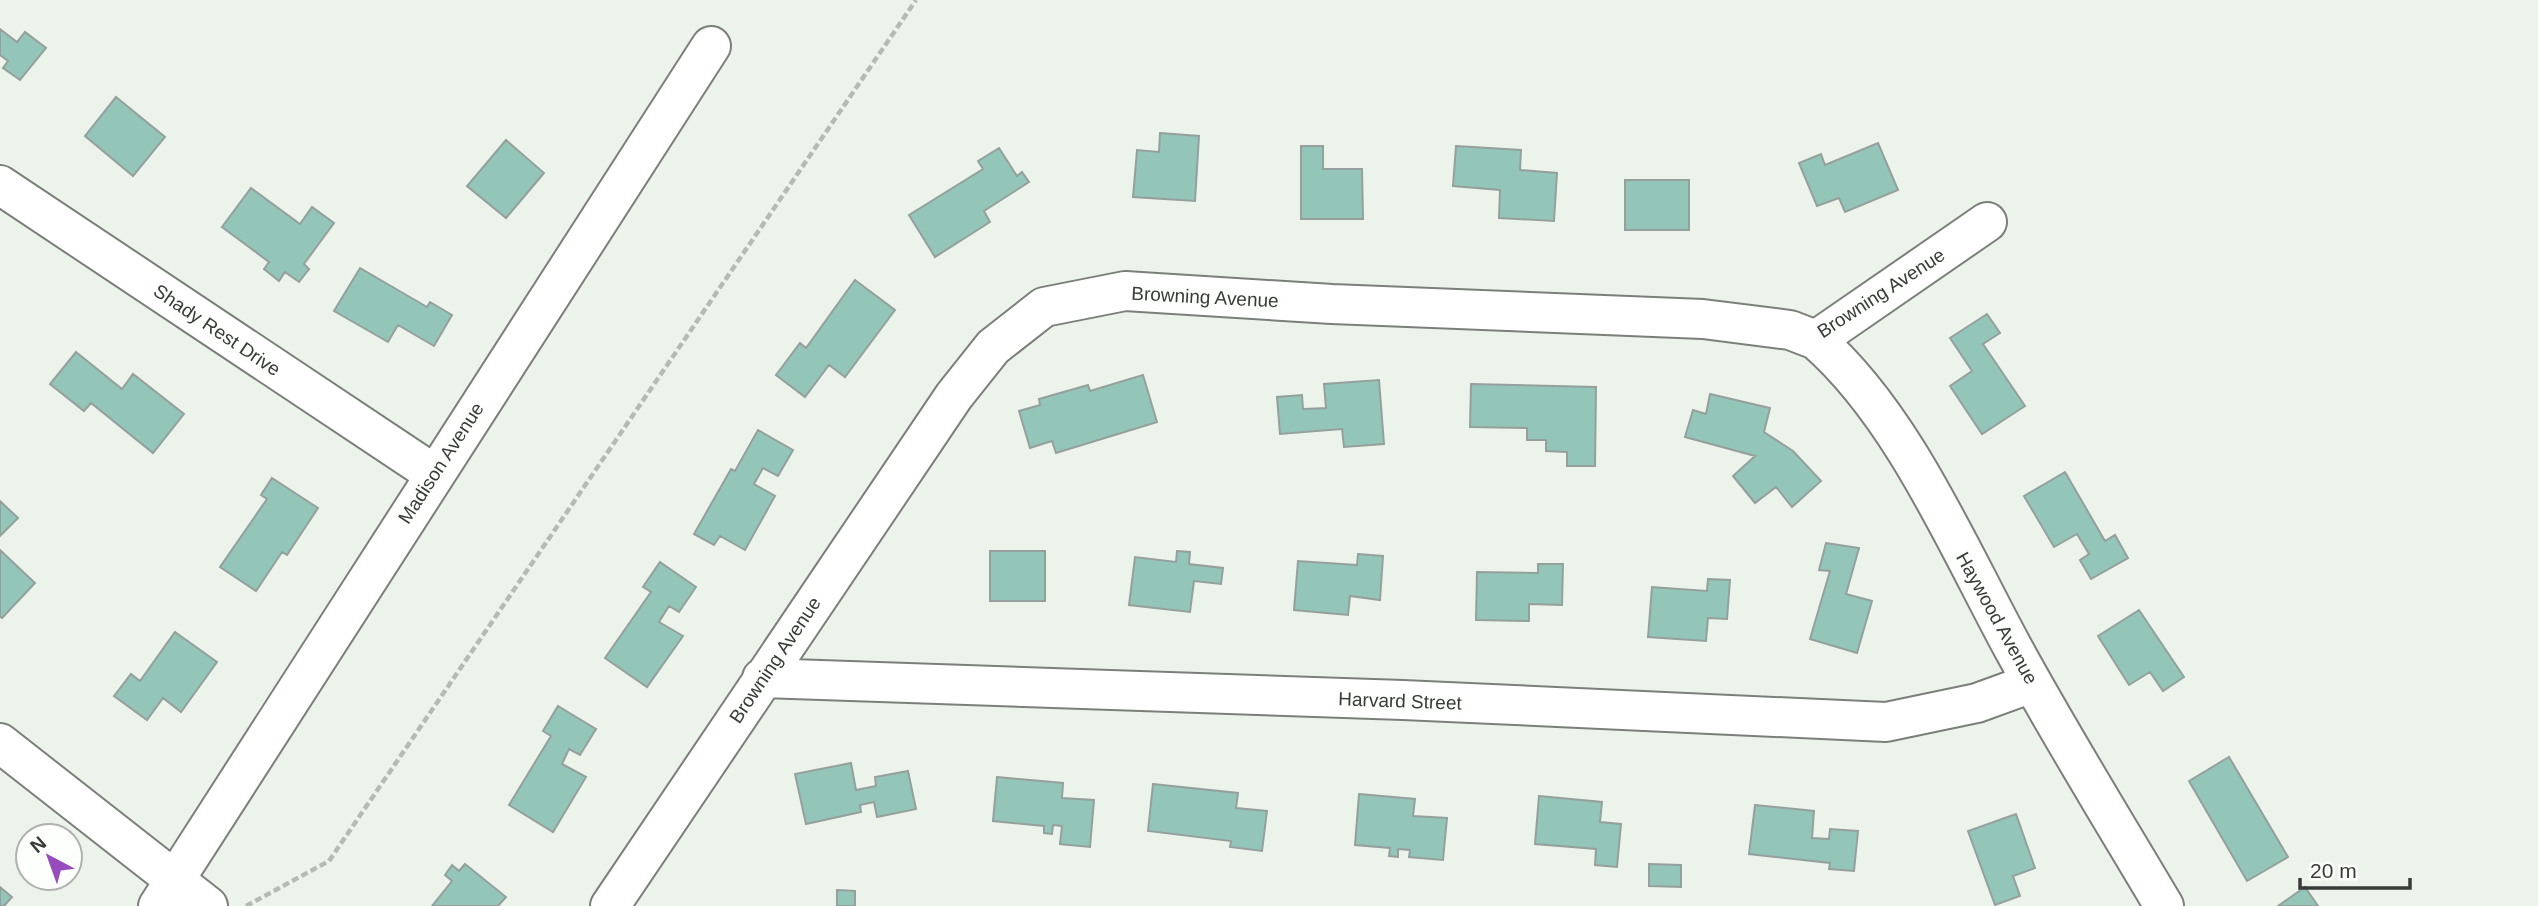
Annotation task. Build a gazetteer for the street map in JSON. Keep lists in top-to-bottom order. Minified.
{"streets":{"street":["Browning Avenue","Shady Rest Drive","Madison Avenue","Haywood Avenue","Harvard Street"]},"crossings":[["Browning Avenue","Haywood Avenue"],["Browning Avenue","Harvard Street"],["Shady Rest Drive","Madison Avenue"],["Haywood Avenue","Harvard Street"]],"scale_bar":"20 m","north":"top left"}
